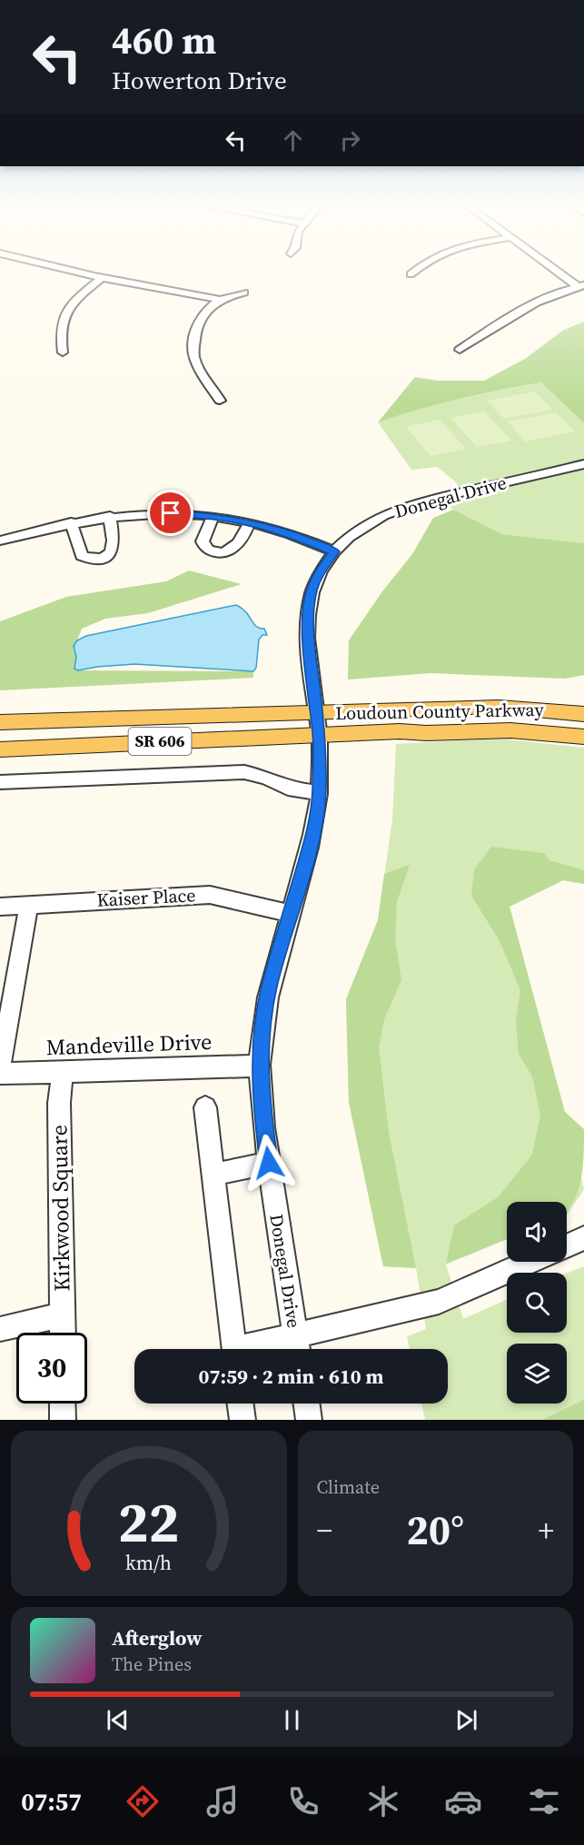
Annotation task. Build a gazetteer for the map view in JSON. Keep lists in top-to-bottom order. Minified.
{"streets":{"main road":["Loudoun County Parkway","SR 606"],"street":["Donegal Drive","Kaiser Place","Mandeville Drive","Kirkwood Square"]},"crossings":[["Donegal Drive","Loudoun County Parkway"],["Donegal Drive","Kaiser Place"],["Donegal Drive","Mandeville Drive"],["Mandeville Drive","Kirkwood Square"]],"page":{"turn":["460 m","Howerton Drive"],"limit":"30","trip":"07:59 · 2 min · 610 m","tile":"Climate","heat":["−","20°","+"],"song":["Afterglow","The Pines"],"tabs":"07:57","gauge":["22","km/h"]}}
